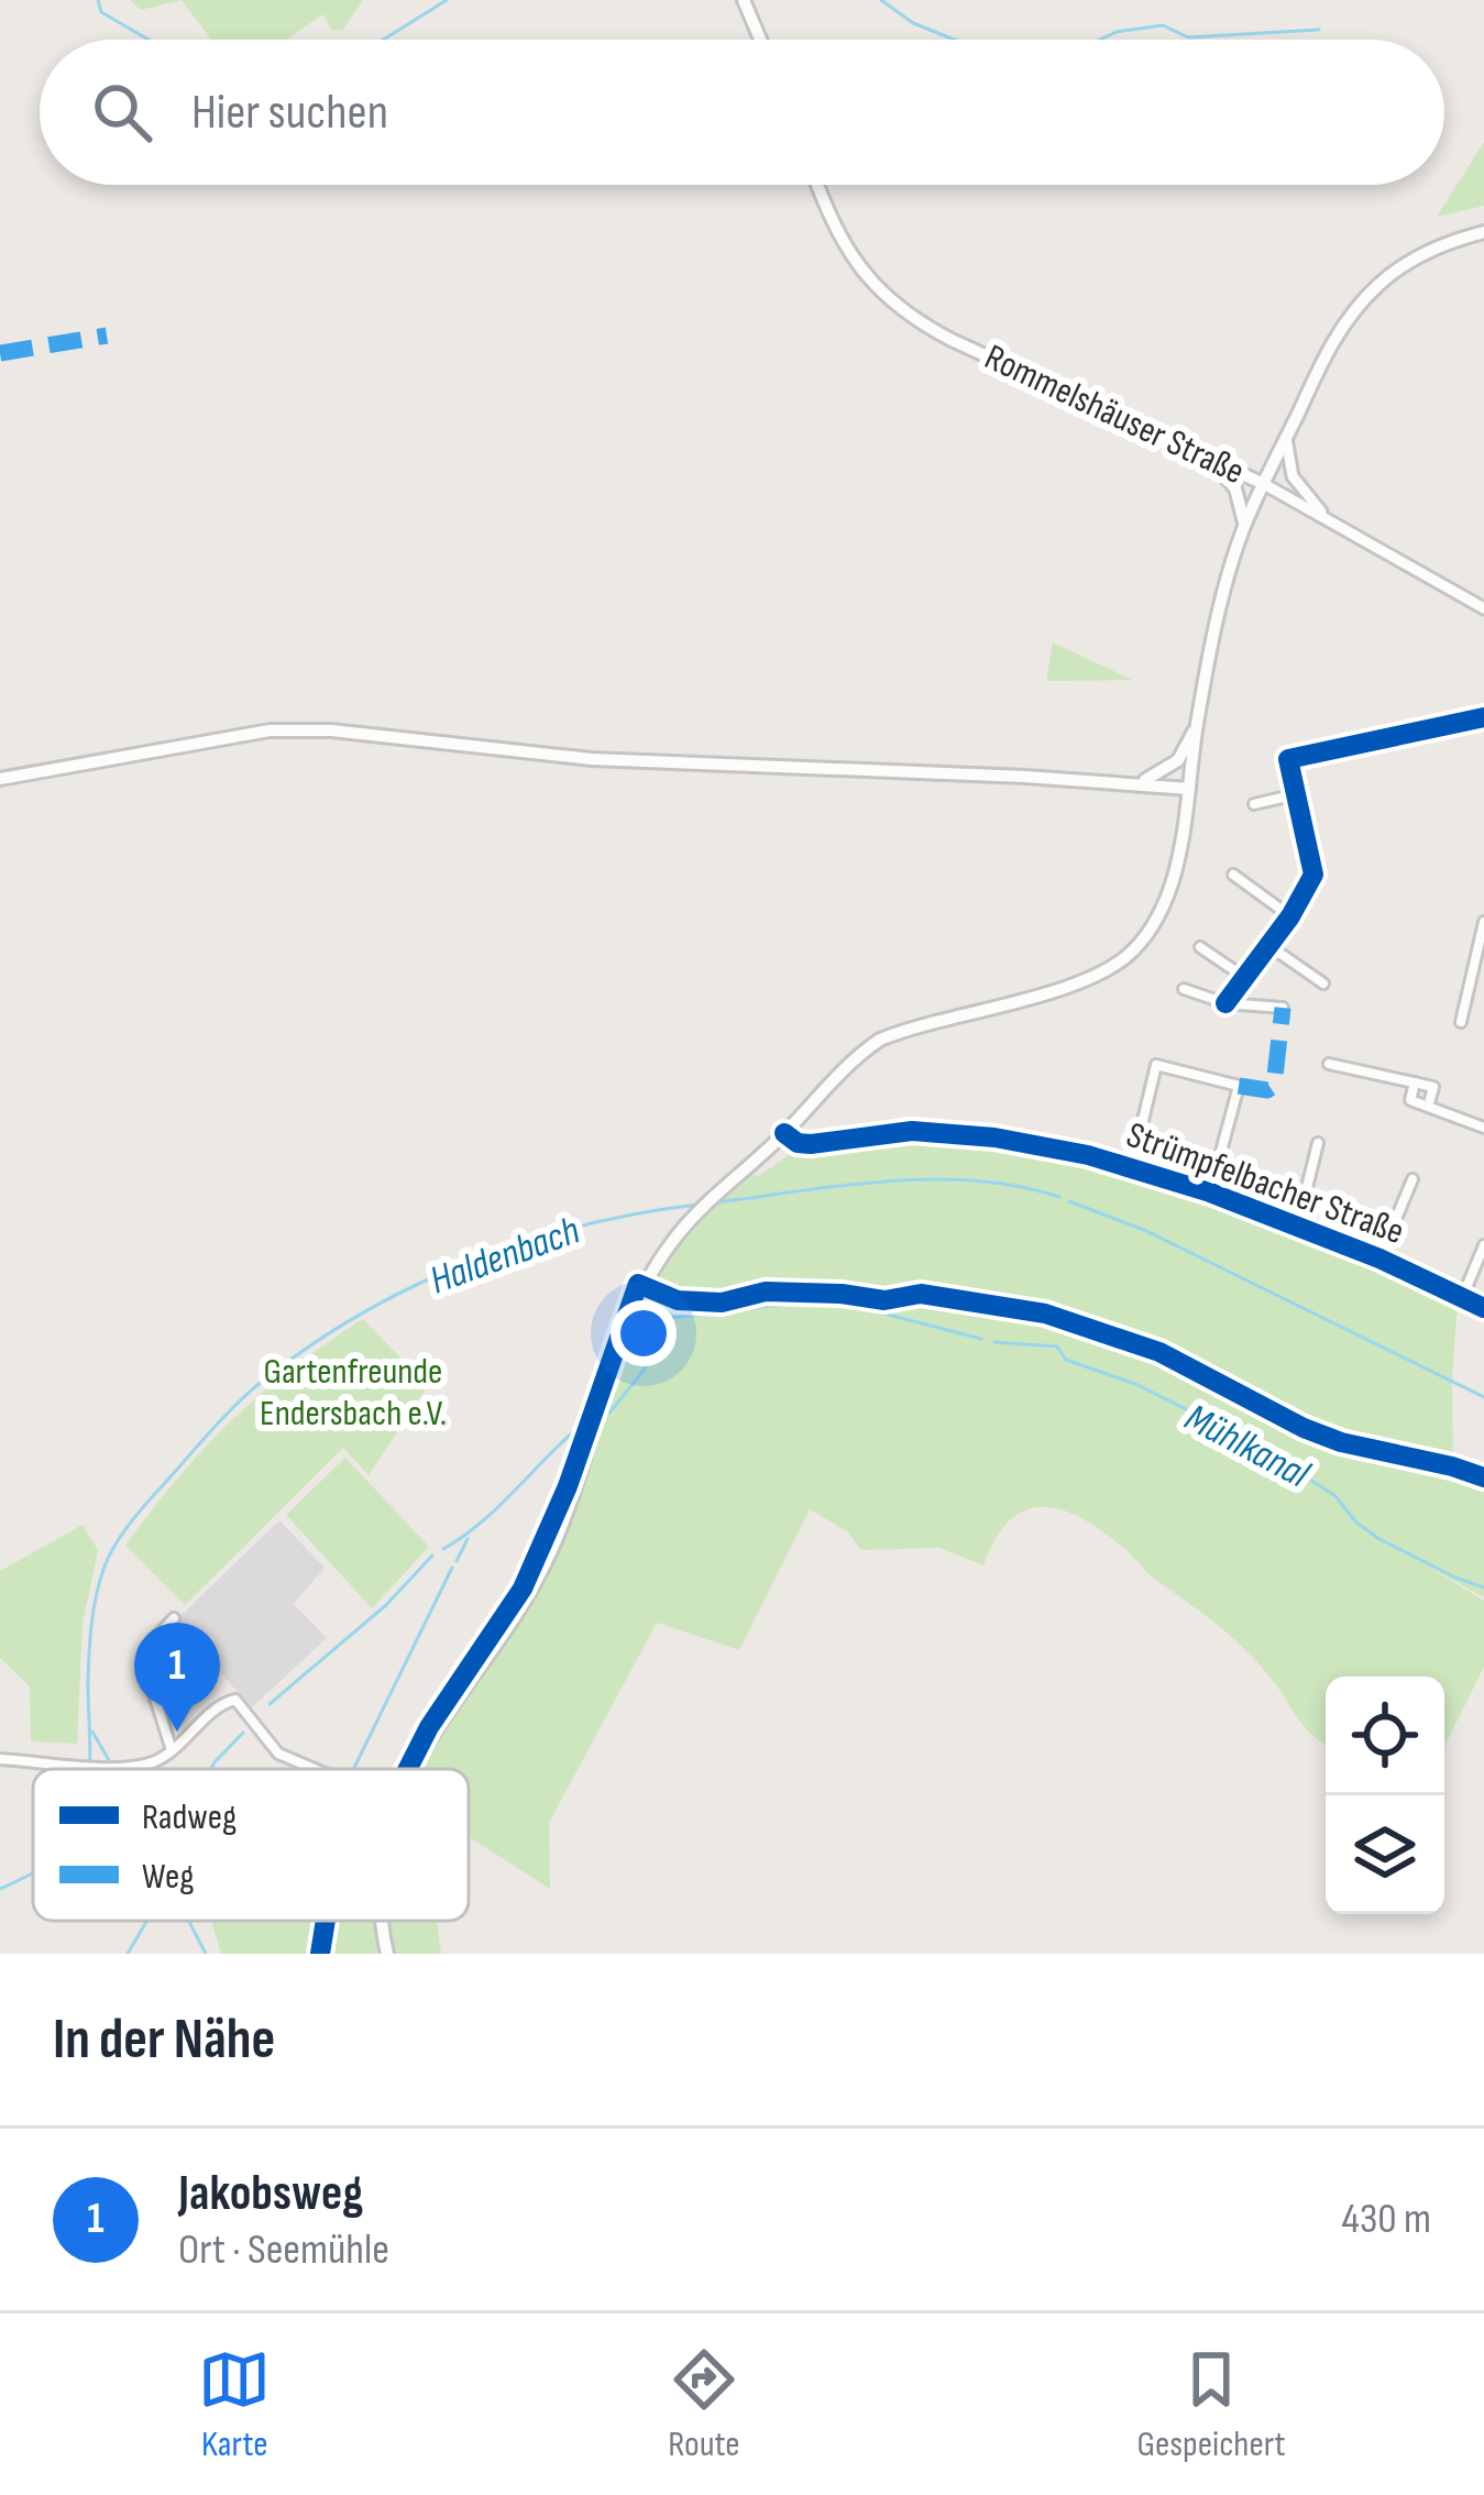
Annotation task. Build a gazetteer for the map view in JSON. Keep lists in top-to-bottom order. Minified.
{"streets":{"main road":["Rommelshäuser Straße"],"street":["Strümpfelbacher Straße"]},"water":["Haldenbach","Mühlkanal"],"parks":["Gartenfreunde Endersbach e.V."],"legend":["Radweg","Weg"],"page":{"search":"Hier suchen","pins":"1","heading":"In der Nähe","list":[{"mark":"1","name":"Jakobsweg","note":"Ort · Seemühle","value":"430 m"}],"nav":["Karte","Route","Gespeichert"]}}
